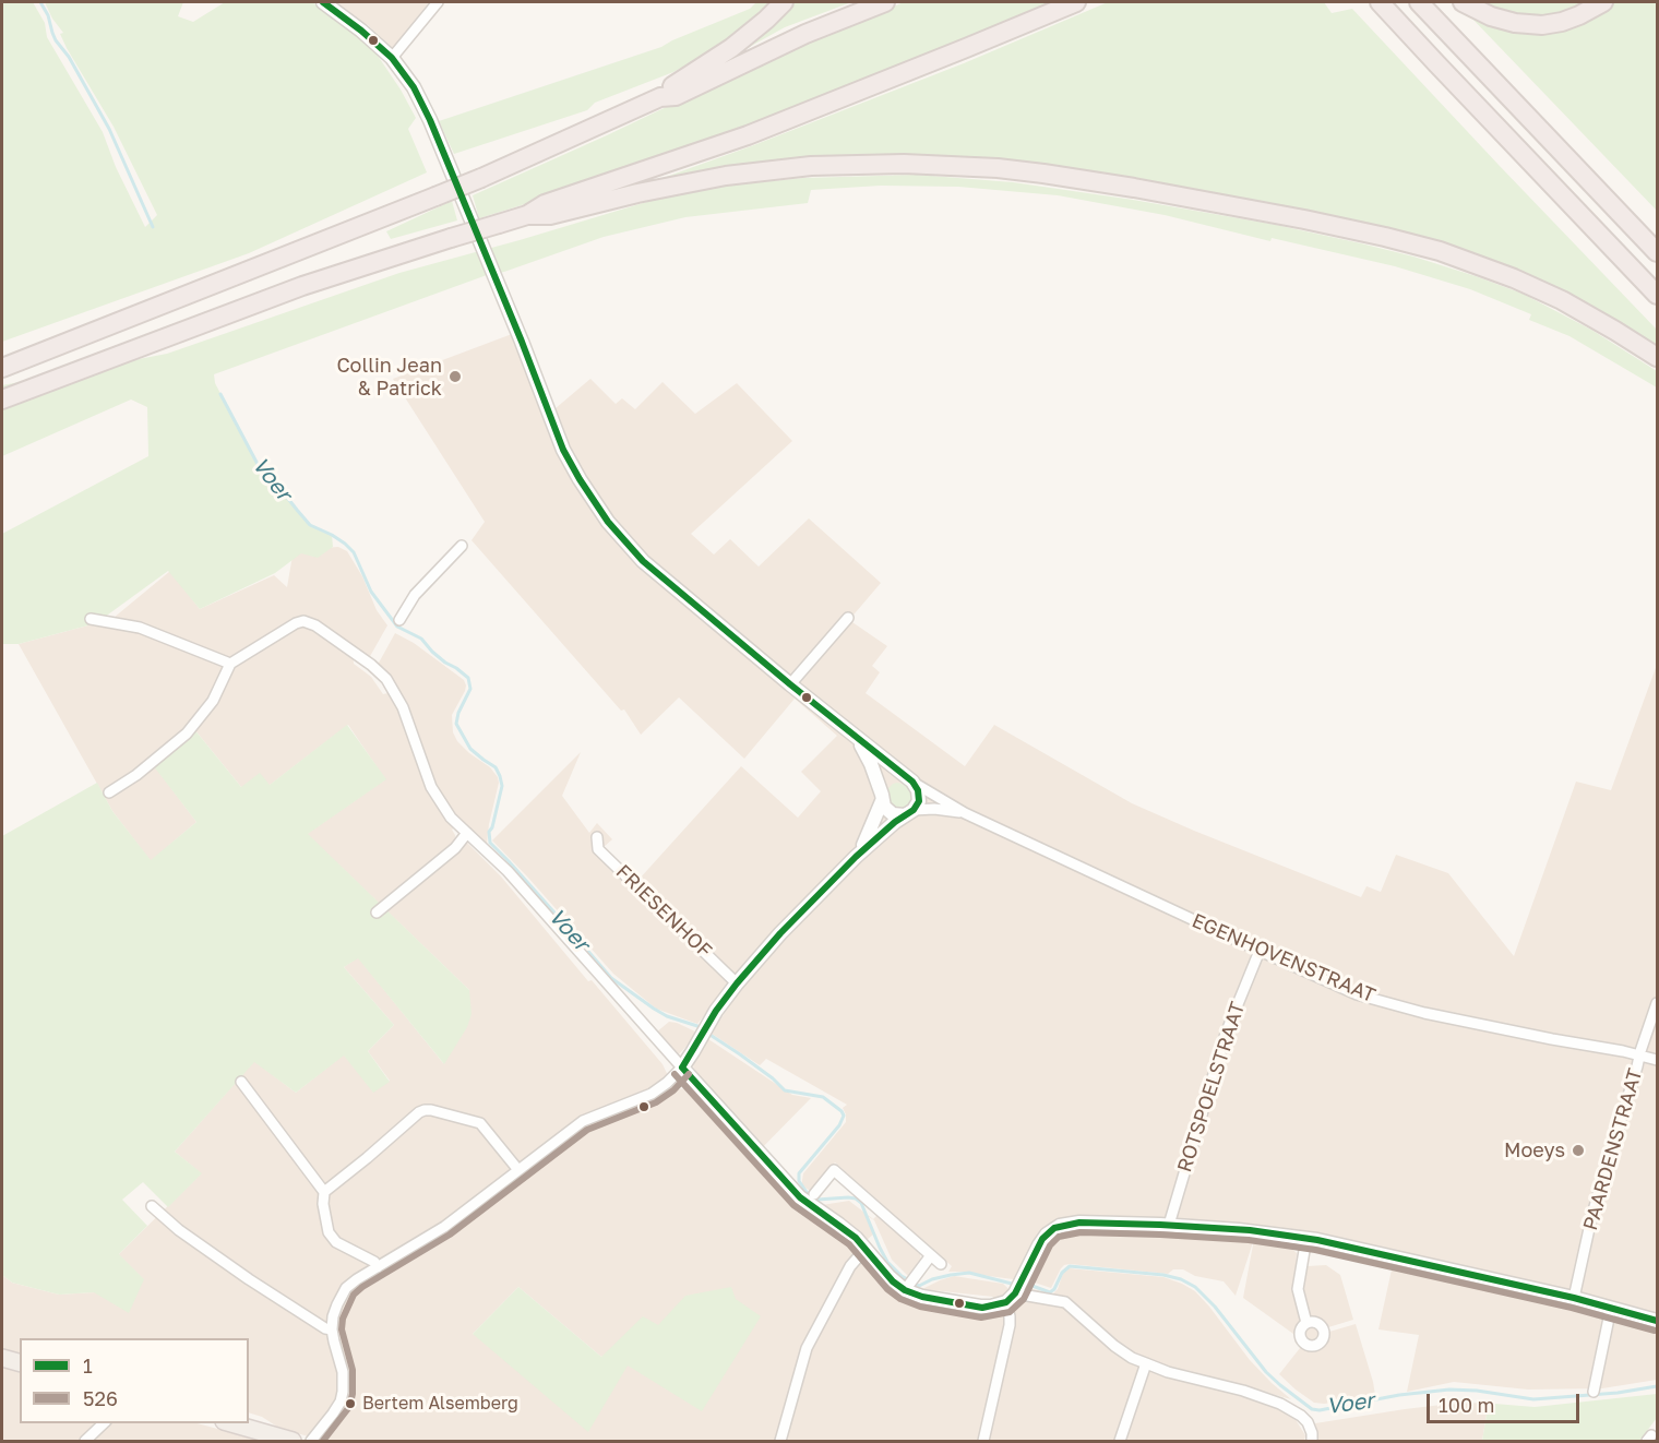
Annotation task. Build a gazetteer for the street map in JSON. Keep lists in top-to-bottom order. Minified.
{"streets":{"street":["FRIESENHOF","EGENHOVENSTRAAT","ROTSPOELSTRAAT","PAARDENSTRAAT"]},"crossings":[["EGENHOVENSTRAAT","ROTSPOELSTRAAT"],["EGENHOVENSTRAAT","PAARDENSTRAAT"]],"water":["Voer"],"places":["Collin Jean & Patrick","Moeys","Bertem Alsemberg"],"lines":["transit line 1","transit line 526"],"legend":["1","526"],"scale_bar":"100 m"}
